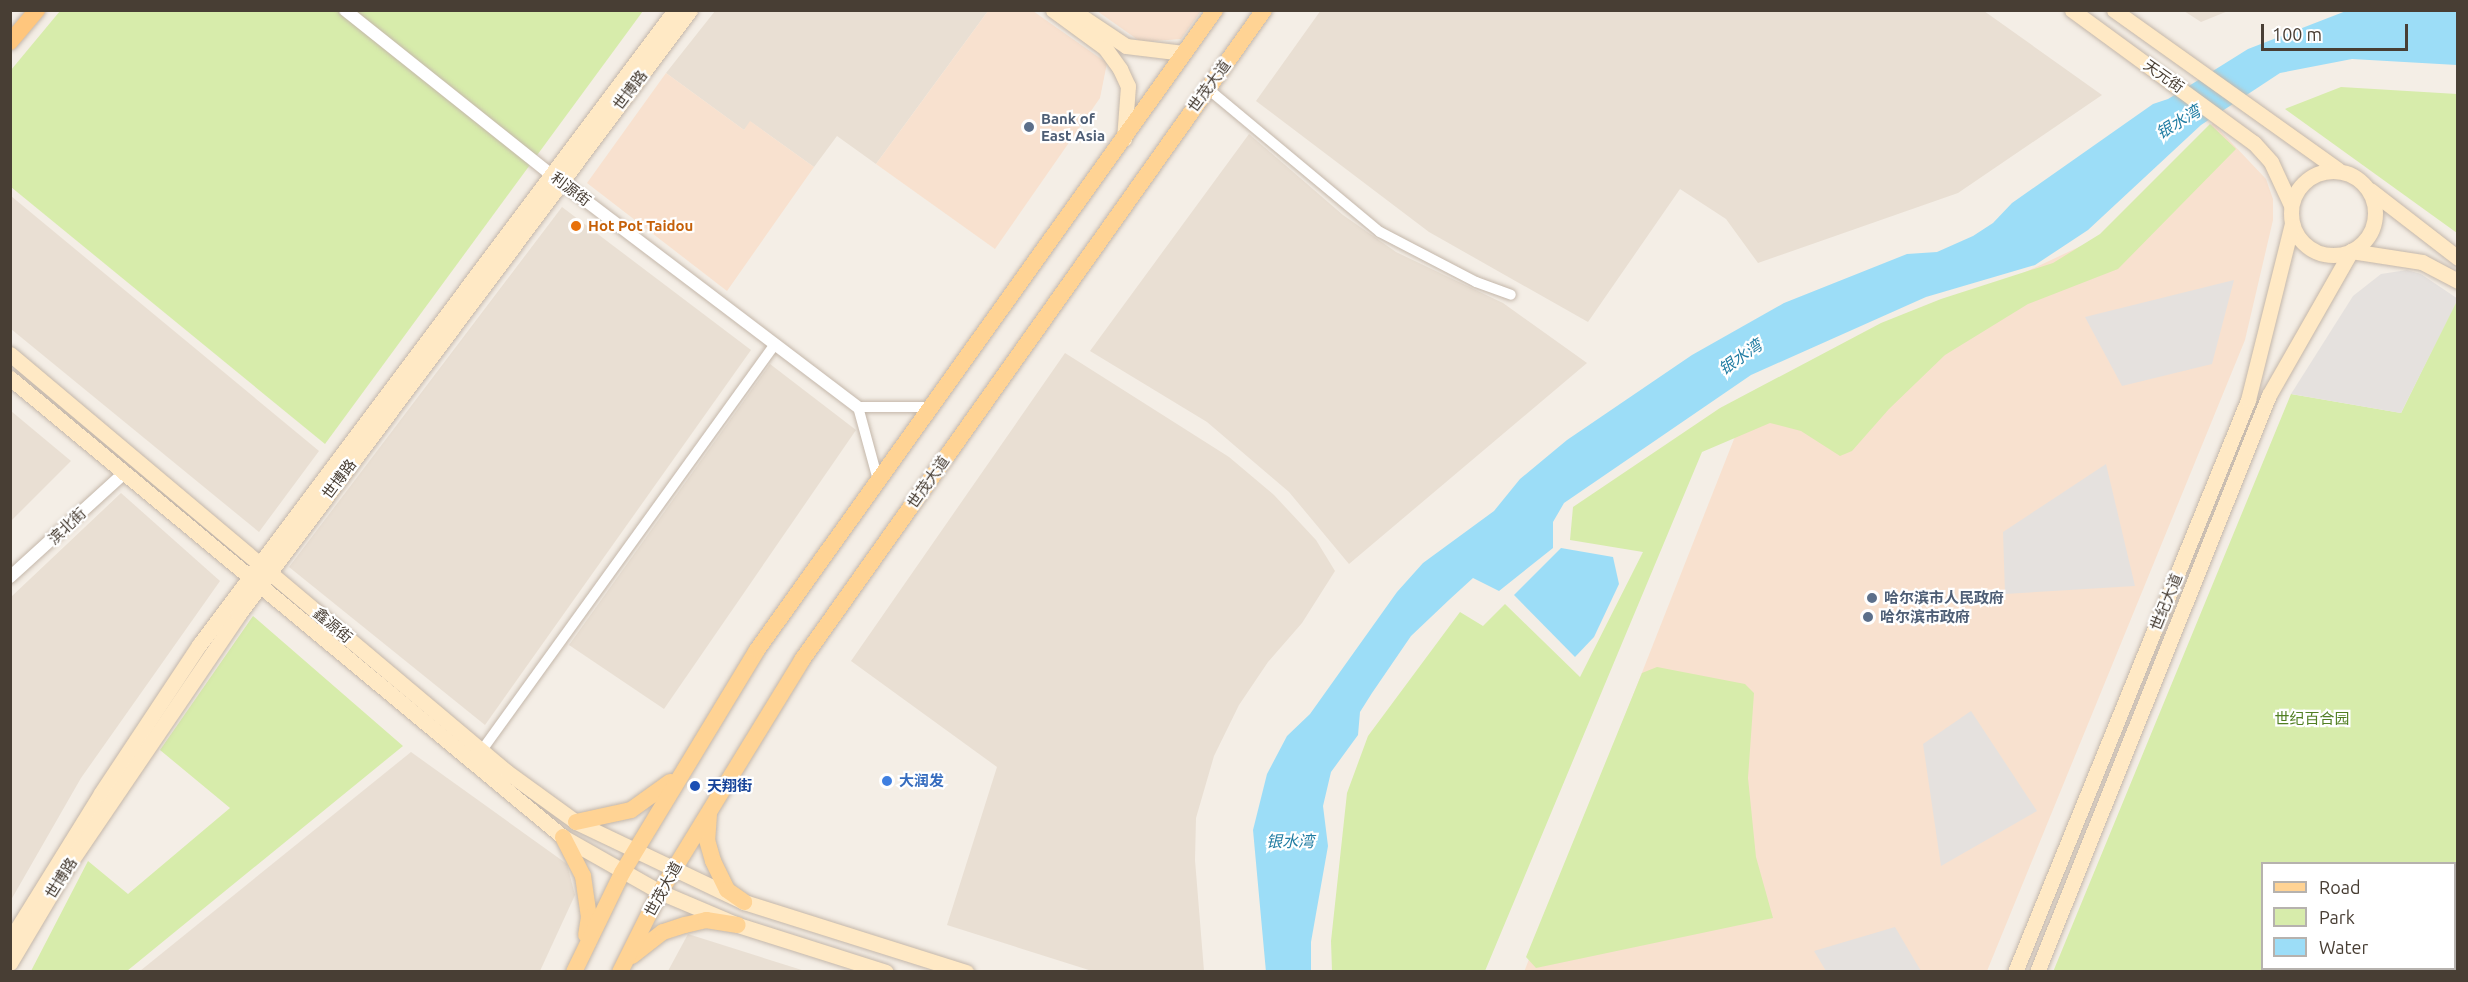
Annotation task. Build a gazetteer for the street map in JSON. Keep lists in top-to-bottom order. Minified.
{"streets":{"main road":["天元街","世茂大道","世博路","世纪大道","鑫源街"],"street":["利源街","滨北街"]},"crossings":[["天元街","世纪大道"],["世茂大道","鑫源街"],["世博路","利源街"],["世博路","鑫源街"],["滨北街","鑫源街"]],"water":["银水湾"],"parks":["世纪百合园"],"places":["Bank of East Asia","Hot Pot Taidou","哈尔滨市人民政府","哈尔滨市政府","大润发","天翔街"],"legend":["Road","Park","Water"],"scale_bar":"100 m"}
